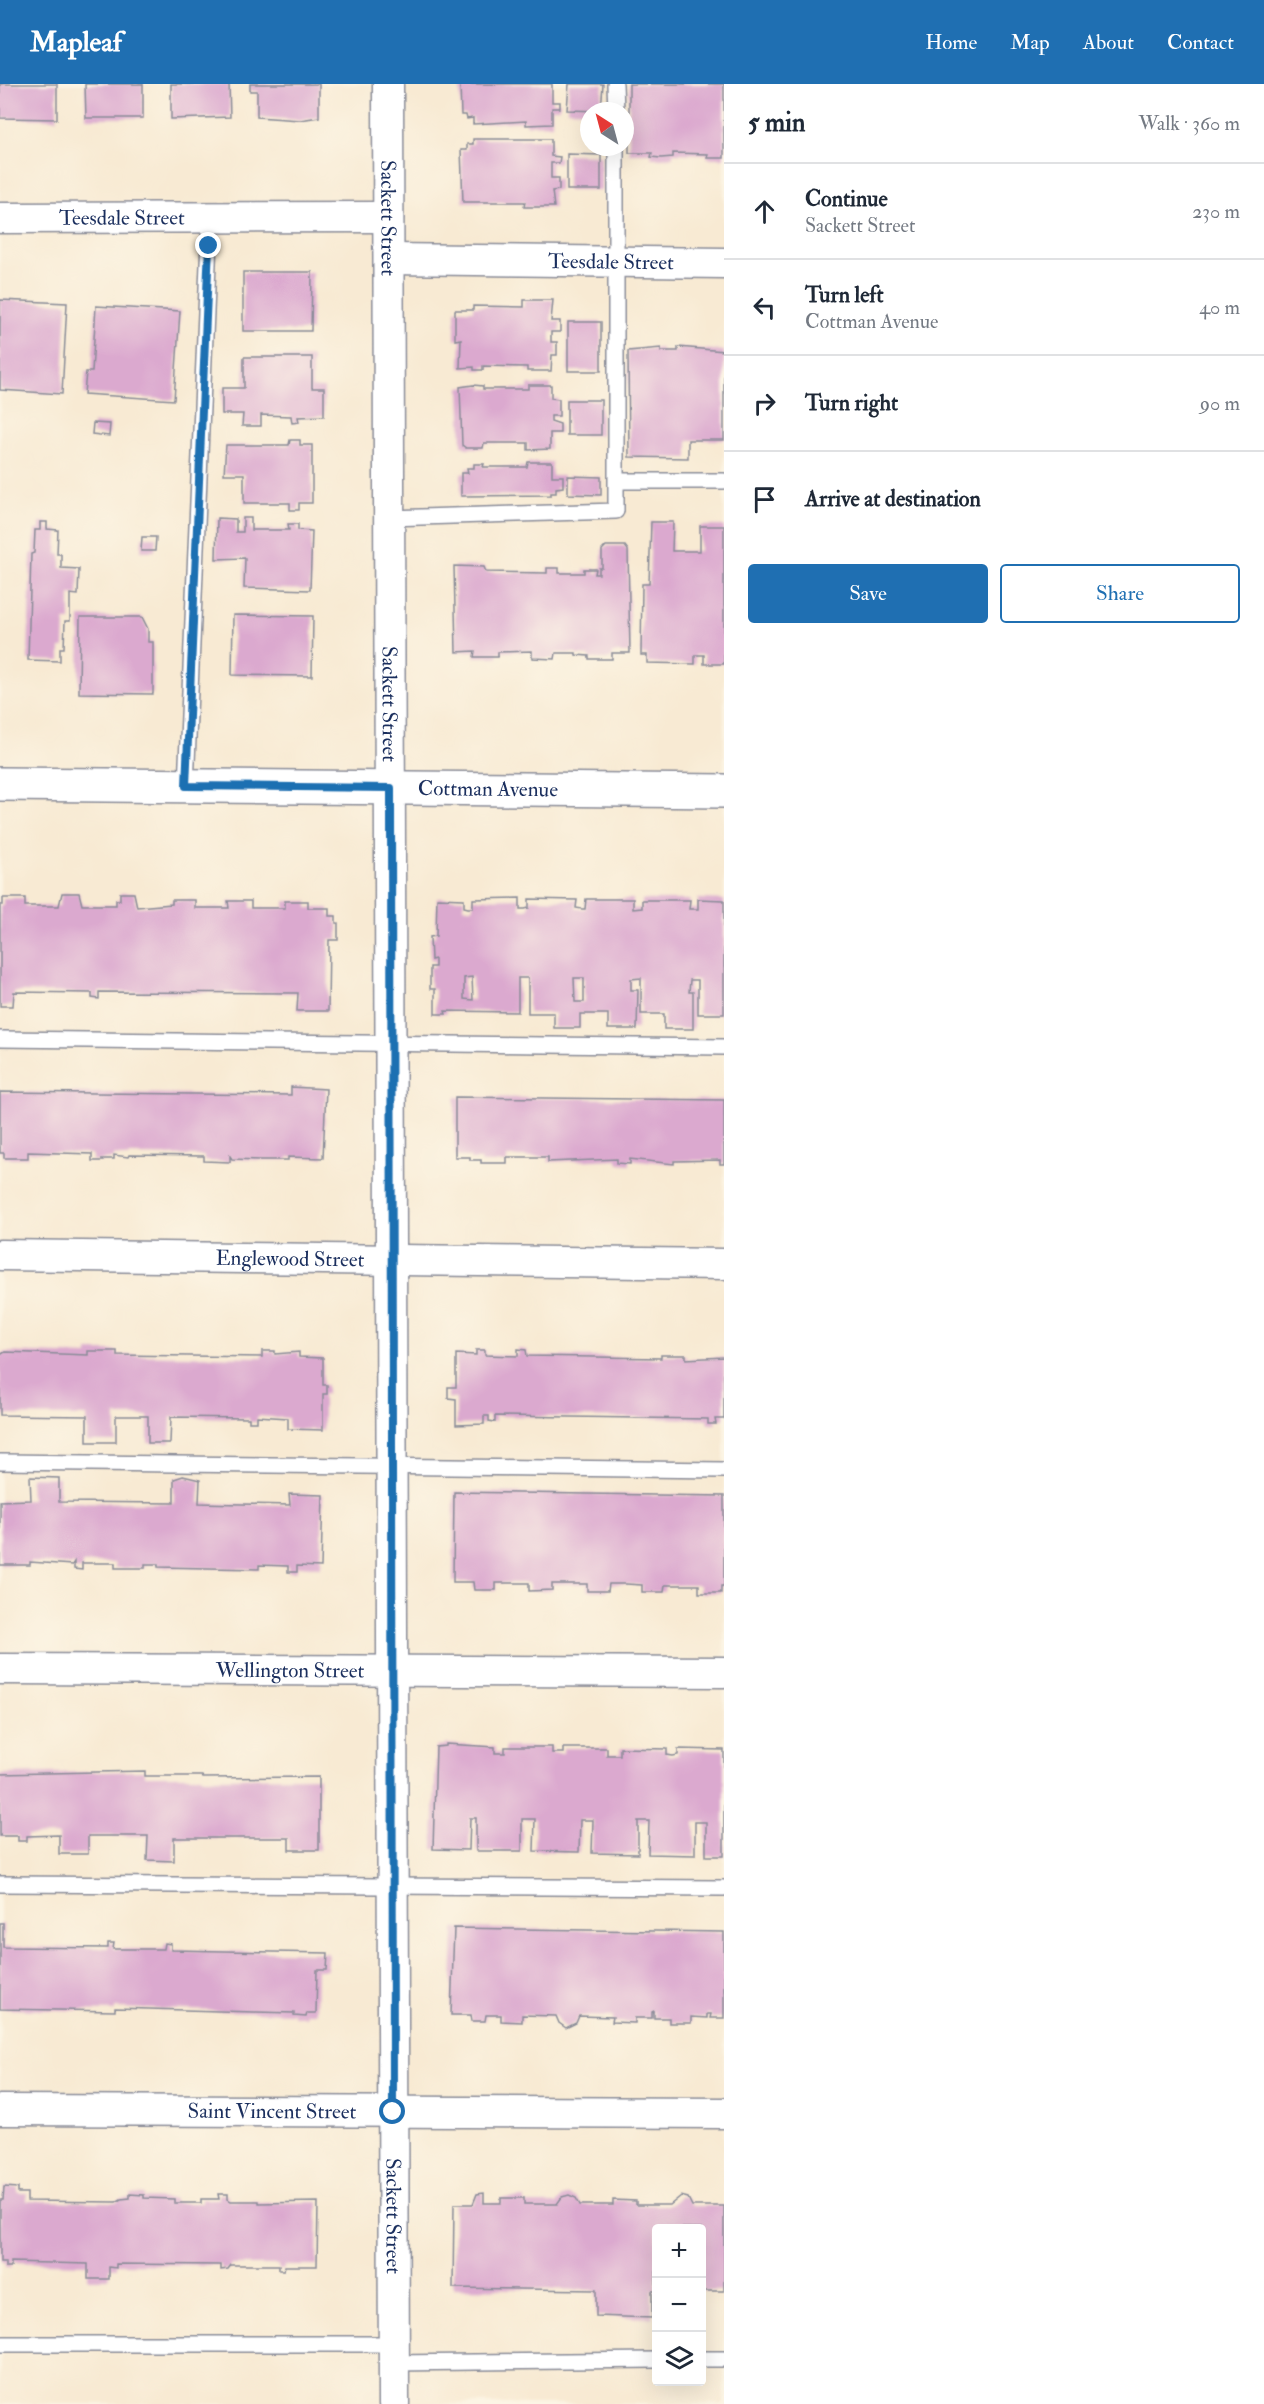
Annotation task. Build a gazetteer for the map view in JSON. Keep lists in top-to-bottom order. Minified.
{"streets":{"main road":["Cottman Avenue"],"street":["Teesdale Street","Sackett Street","Englewood Street","Wellington Street","Saint Vincent Street"]},"crossings":[["Teesdale Street","Sackett Street"],["Sackett Street","Cottman Avenue"],["Sackett Street","Englewood Street"],["Sackett Street","Wellington Street"],["Sackett Street","Saint Vincent Street"]],"north":"top left","page":{"header":"Mapleaf","nav":["Home","Map","About","Contact"],"heading":["5 min","Walk · 360 m"],"list":[["Continue","Sackett Street","230 m"],["Turn left","Cottman Avenue","40 m"],["Turn right","90 m"],"Arrive at destination"],"buttons":["Save","Share"],"map_buttons":["+","−"]}}
